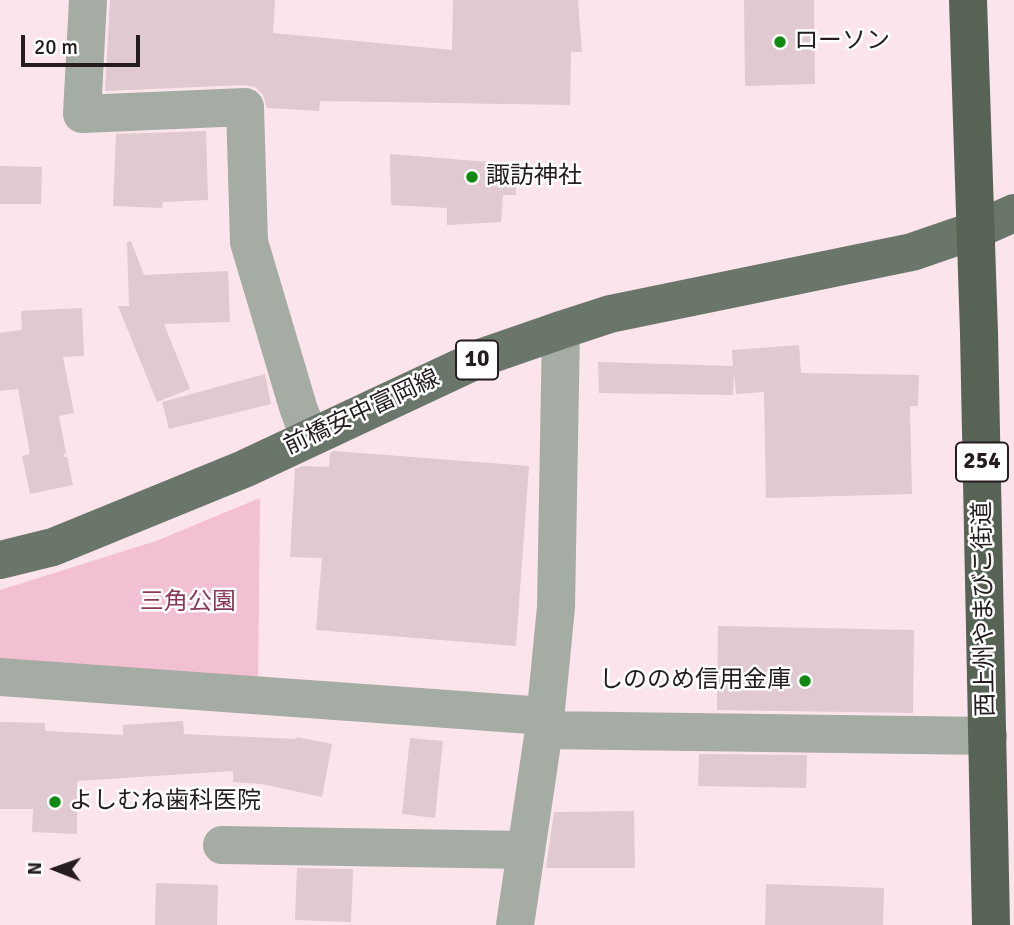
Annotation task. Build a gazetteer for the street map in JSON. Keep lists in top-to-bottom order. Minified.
{"streets":{"highway":["254","西上州やまびこ街道"],"main road":["10","前橋安中富岡線"]},"crossings":[["前橋安中富岡線","西上州やまびこ街道"]],"parks":["三角公園"],"places":["ローソン","諏訪神社","しののめ信用金庫","よしむね歯科医院"],"scale_bar":"20 m","north":"left"}
